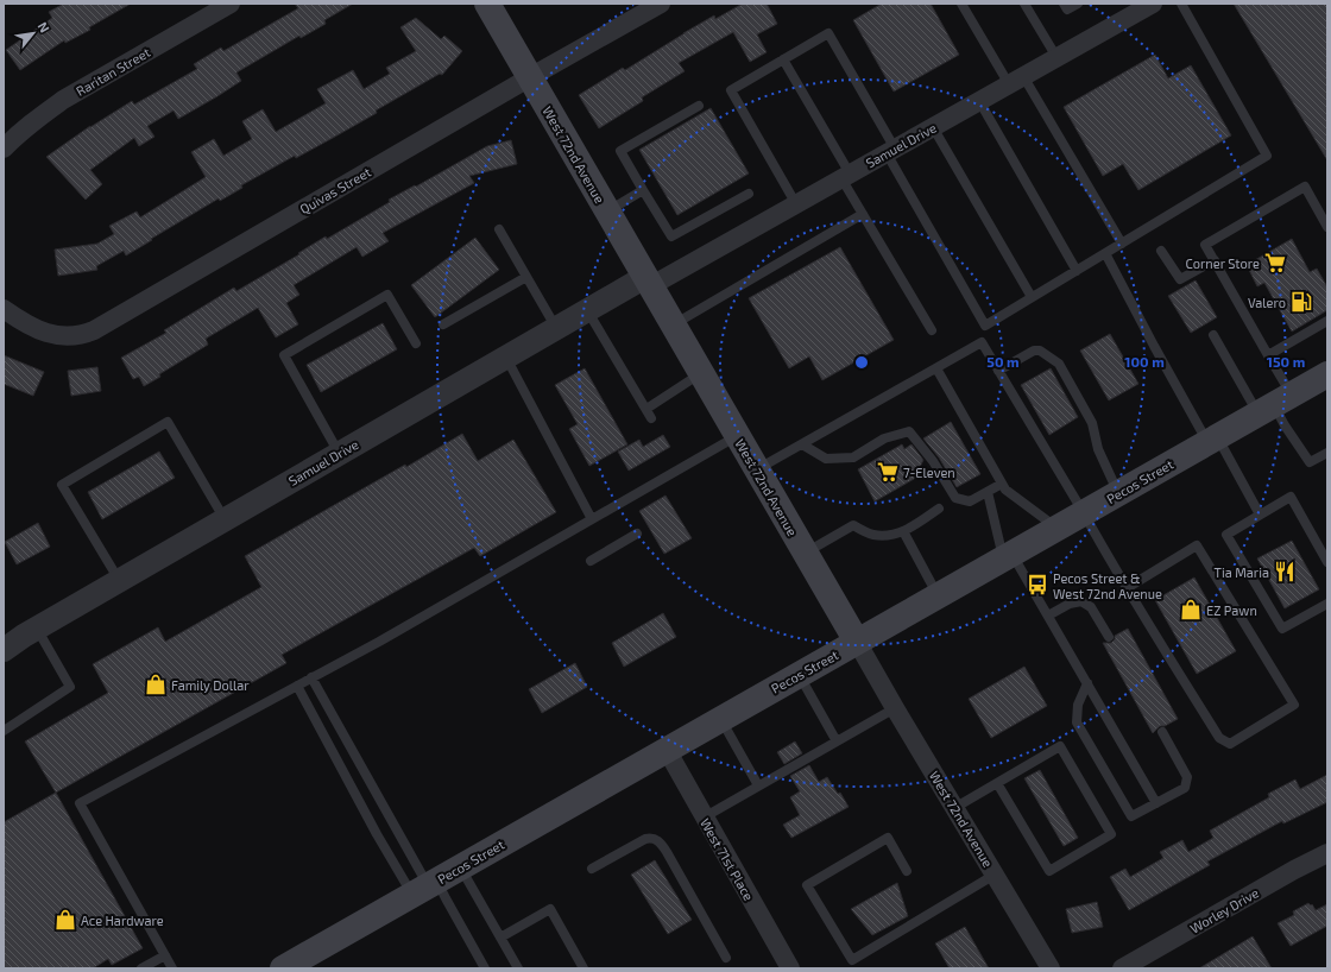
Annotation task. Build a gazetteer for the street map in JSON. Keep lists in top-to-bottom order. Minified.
{"streets":{"main road":["West 72nd Avenue","Pecos Street"],"street":["Raritan Street","Samuel Drive","Quivas Street","West 71st Place","Worley Drive"]},"crossings":[["Samuel Drive","West 72nd Avenue"],["West 72nd Avenue","Quivas Street"],["West 72nd Avenue","Pecos Street"],["Pecos Street","West 71st Place"]],"places":{"supermarket":["Corner Store","7-Eleven"],"fuel station":["Valero"],"restaurant":["Tia Maria"],"bus stop":["Pecos Street & West 72nd Avenue"],"shop":["EZ Pawn","Family Dollar","Ace Hardware"]},"north":"top right","rings":["50 m","100 m","150 m"]}
